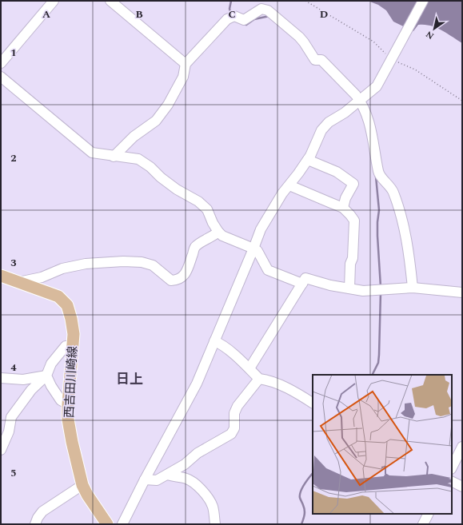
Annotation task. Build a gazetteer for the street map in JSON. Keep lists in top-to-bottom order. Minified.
{"streets":{"main road":["西吉田川崎線"]},"districts":["日上"],"north":"bottom left","grid":{"columns":["A","B","C","D"],"rows":["1","2","3","4","5"]}}
